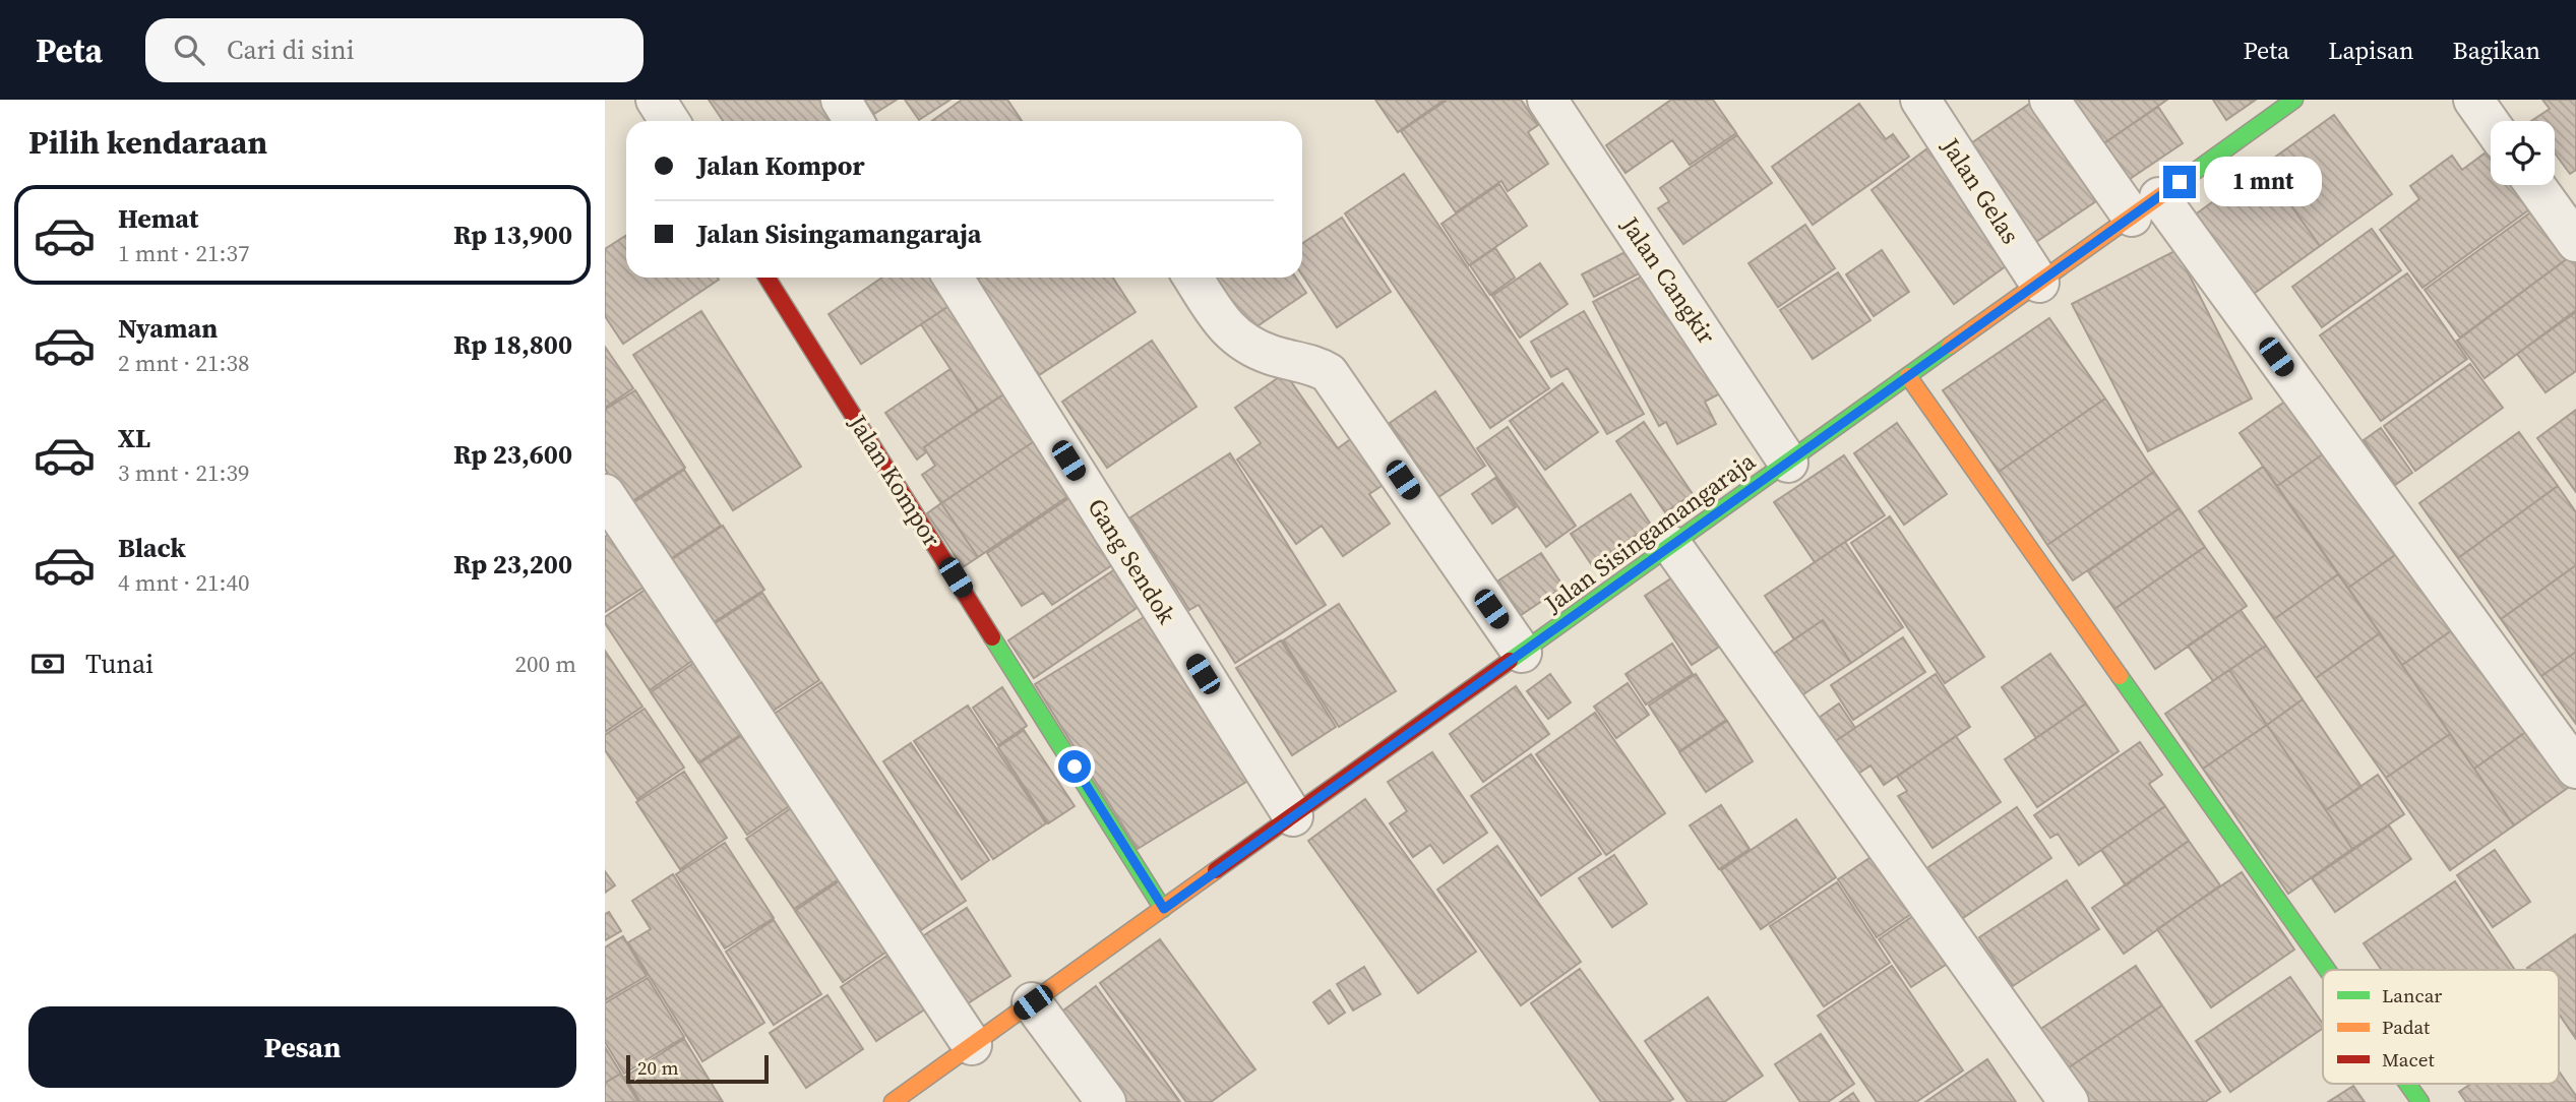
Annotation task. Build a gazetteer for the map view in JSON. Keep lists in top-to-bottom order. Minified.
{"streets":{"street":["Jalan Gelas","Jalan Cangkir","Jalan Kompor","Jalan Sisingamangaraja","Gang Sendok"]},"crossings":[["Jalan Gelas","Jalan Sisingamangaraja"],["Jalan Cangkir","Jalan Sisingamangaraja"],["Jalan Kompor","Jalan Sisingamangaraja"],["Jalan Sisingamangaraja","Gang Sendok"]],"legend":["Lancar","Padat","Macet"],"scale_bar":"20 m","page":{"header":"Peta","search":"Cari di sini","nav":["Peta","Lapisan","Bagikan"],"heading":"Pilih kendaraan","banner":["Jalan Kompor","Jalan Sisingamangaraja"],"bubble":"1 mnt","list":[{"name":"Hemat","note":"1 mnt · 21:37","value":"Rp 13,900"},{"name":"Nyaman","note":"2 mnt · 21:38","value":"Rp 18,800"},{"name":"XL","note":"3 mnt · 21:39","value":"Rp 23,600"},{"name":"Black","note":"4 mnt · 21:40","value":"Rp 23,200"}],"pay":["Tunai","200 m"],"buttons":"Pesan","scale":"20 m"}}
